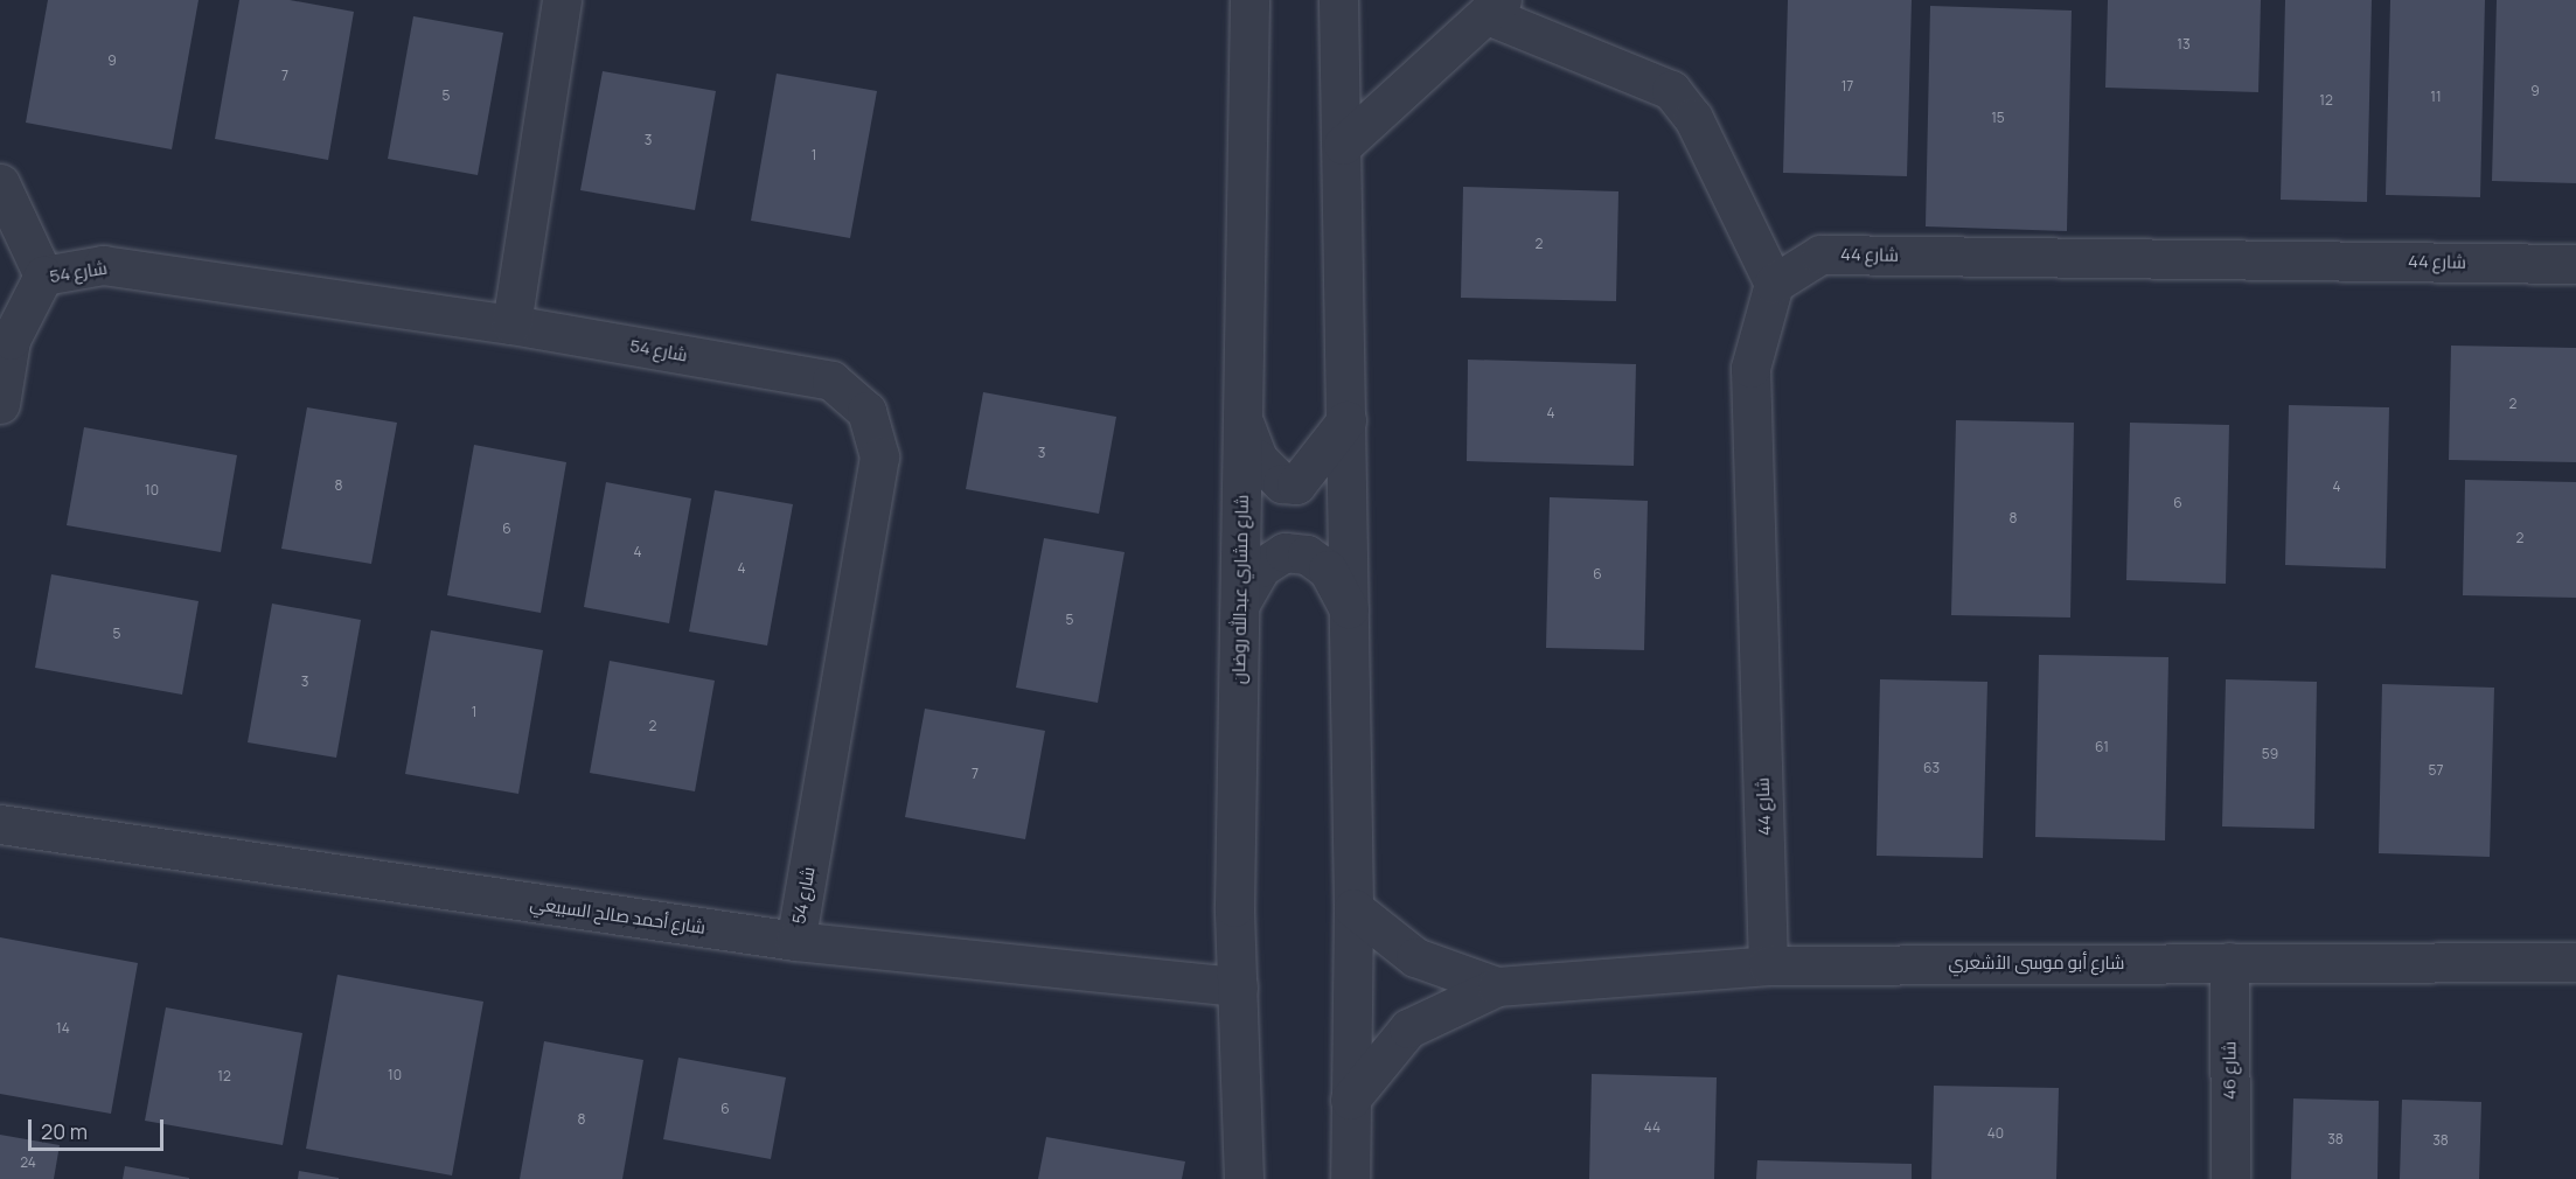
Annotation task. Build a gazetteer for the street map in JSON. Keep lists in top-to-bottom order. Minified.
{"streets":{"street":["شارع 44","شارع 54","شارع مشاري عبدالله روضان","شارع أحمد صالح السبيعي","شارع أبو موسى الأشعري","شارع 46"]},"crossings":[["شارع 44","شارع أبو موسى الأشعري"],["شارع 54","شارع أحمد صالح السبيعي"],["شارع مشاري عبدالله روضان","شارع أحمد صالح السبيعي"],["شارع أبو موسى الأشعري","شارع 46"]],"house_numbers":["13","9","7","17","9","5","11","12","15","3","1","2","2","4","3","8","4","10","6","8","6","2","4","4","6","5","5","3","1","2","61","59","63","57","7","14","10","12","6","8","44","40","38","38","24"],"scale_bar":"20 m"}
